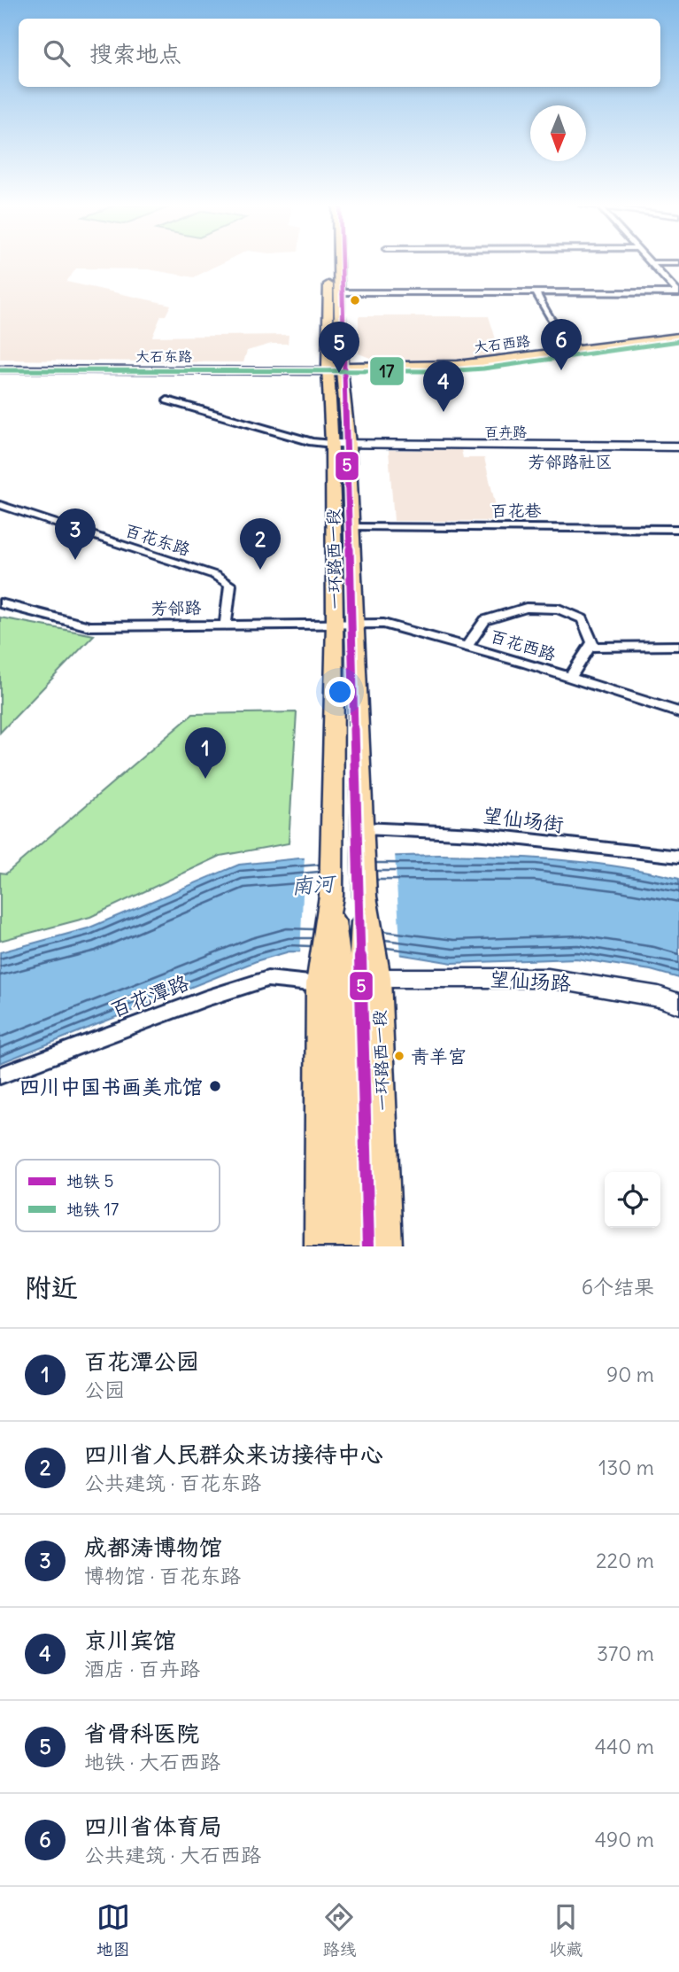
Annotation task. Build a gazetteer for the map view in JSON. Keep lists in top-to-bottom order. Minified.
{"streets":{"main road":["大石西路","大石东路","一环路西一段"],"street":["百卉路","百花巷","百花东路","芳邻路","百花西路","望仙场街","望仙场路","百花潭路"]},"crossings":[["大石西路","大石东路"],["大石西路","一环路西一段"],["大石东路","一环路西一段"],["百卉路","一环路西一段"],["百花巷","一环路西一段"],["百花东路","芳邻路"],["一环路西一段","芳邻路"],["一环路西一段","百花西路"],["一环路西一段","望仙场街"],["一环路西一段","望仙场路"],["一环路西一段","百花潭路"],["芳邻路","百花西路"],["望仙场路","百花潭路"]],"districts":["芳邻路社区"],"water":["南河"],"places":["青羊宫","四川中国书画美术馆"],"lines":["metro line 5","metro line 17"],"legend":["地铁 5","地铁 17"],"north":"bottom","page":{"search":"搜索地点","pins":["6","5","4","3","2","1"],"heading":["附近","6个结果"],"list":[{"mark":"1","name":"百花潭公园","note":"公园","value":"90 m"},{"mark":"2","name":"四川省人民群众来访接待中心","note":"公共建筑 · 百花东路","value":"130 m"},{"mark":"3","name":"成都涛博物馆","note":"博物馆 · 百花东路","value":"220 m"},{"mark":"4","name":"京川宾馆","note":"酒店 · 百卉路","value":"370 m"},{"mark":"5","name":"省骨科医院","note":"地铁 · 大石西路","value":"440 m"},{"mark":"6","name":"四川省体育局","note":"公共建筑 · 大石西路","value":"490 m"}],"nav":["地图","路线","收藏"]}}
